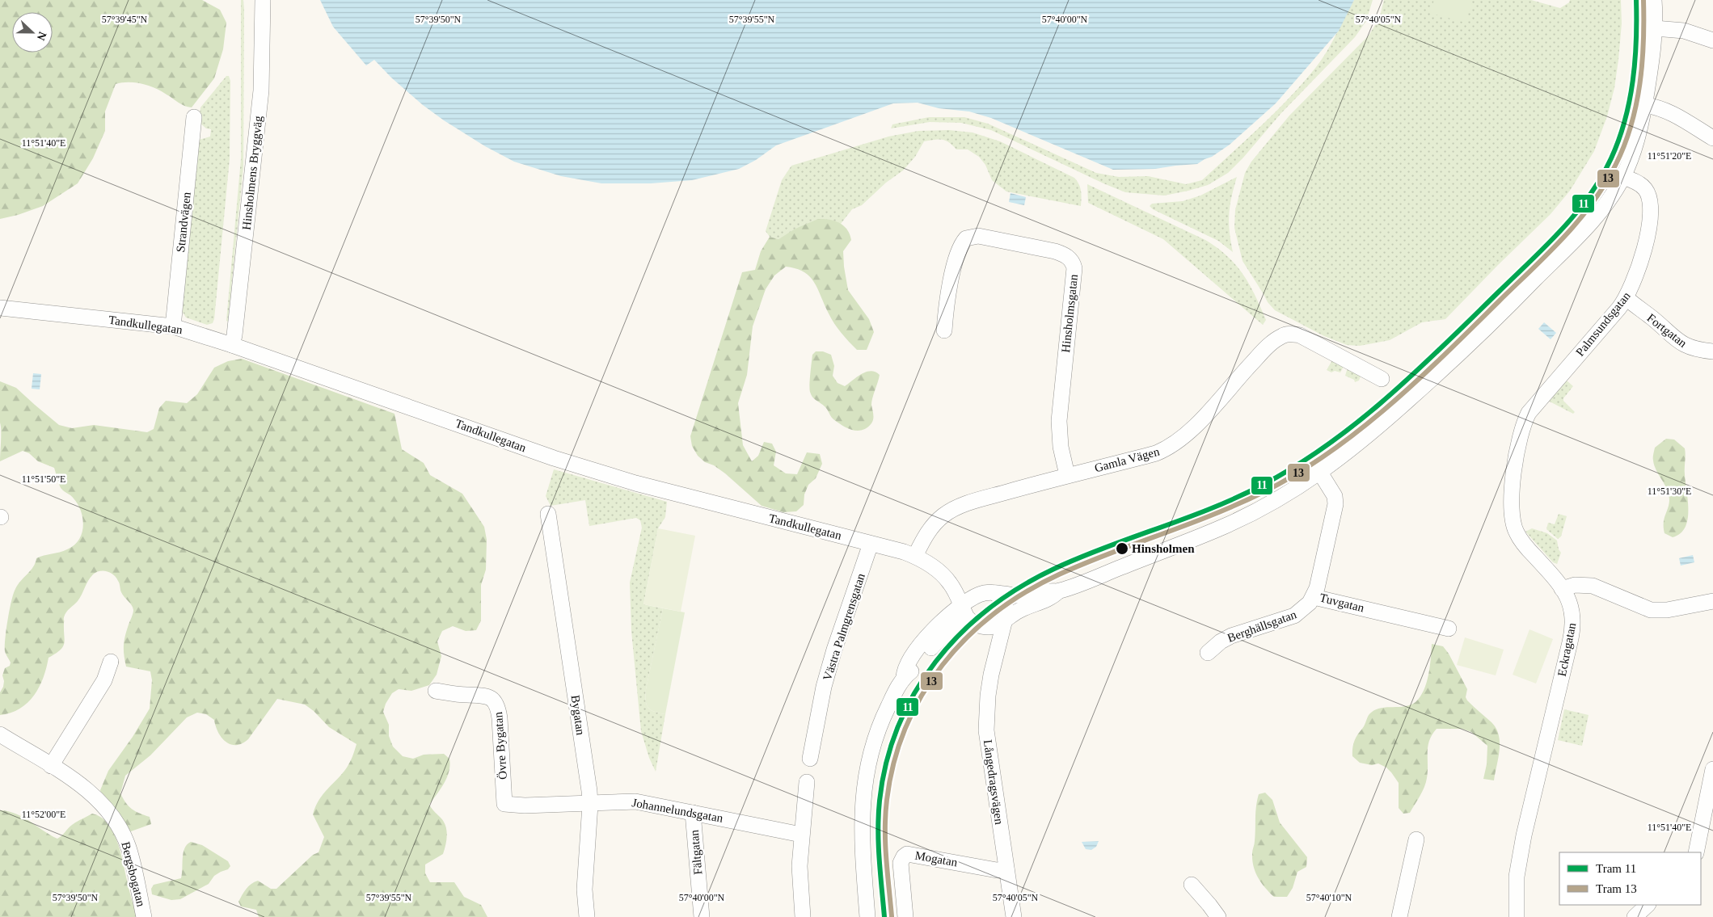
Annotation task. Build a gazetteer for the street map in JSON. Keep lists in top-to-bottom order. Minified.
{"streets":{"street":["Hinsholmens Bryggväg","Strandvägen","Hinsholmsgatan","Palmsundsgatan","Tandkullegatan","Fortgatan","Gamla Vägen","Tuvgatan","Berghällsgatan","Västra Palmgrensgatan","Eckragatan","Bygatan","Övre Bygatan","Långedragsvägen","Johannelundsgatan","Fältgatan","Mogatan","Bergsbogatan"]},"crossings":[["Hinsholmens Bryggväg","Tandkullegatan"],["Strandvägen","Tandkullegatan"],["Hinsholmsgatan","Gamla Vägen"],["Palmsundsgatan","Fortgatan"],["Palmsundsgatan","Eckragatan"],["Tandkullegatan","Gamla Vägen"],["Tandkullegatan","Västra Palmgrensgatan"],["Tandkullegatan","Långedragsvägen"],["Tuvgatan","Berghällsgatan"],["Bygatan","Johannelundsgatan"],["Övre Bygatan","Johannelundsgatan"],["Långedragsvägen","Mogatan"],["Johannelundsgatan","Fältgatan"]],"places":["Hinsholmen"],"lines":["tram line 11","tram line 13"],"legend":["Tram 11","Tram 13"],"north":"right","coordinates":["57°39'45\"N","57°39'50\"N","57°39'55\"N","57°40'00\"N","57°40'05\"N","11°51'40\"E","11°51'20\"E","11°51'50\"E","11°51'30\"E","11°52'00\"E","57°40'10\"N"]}
